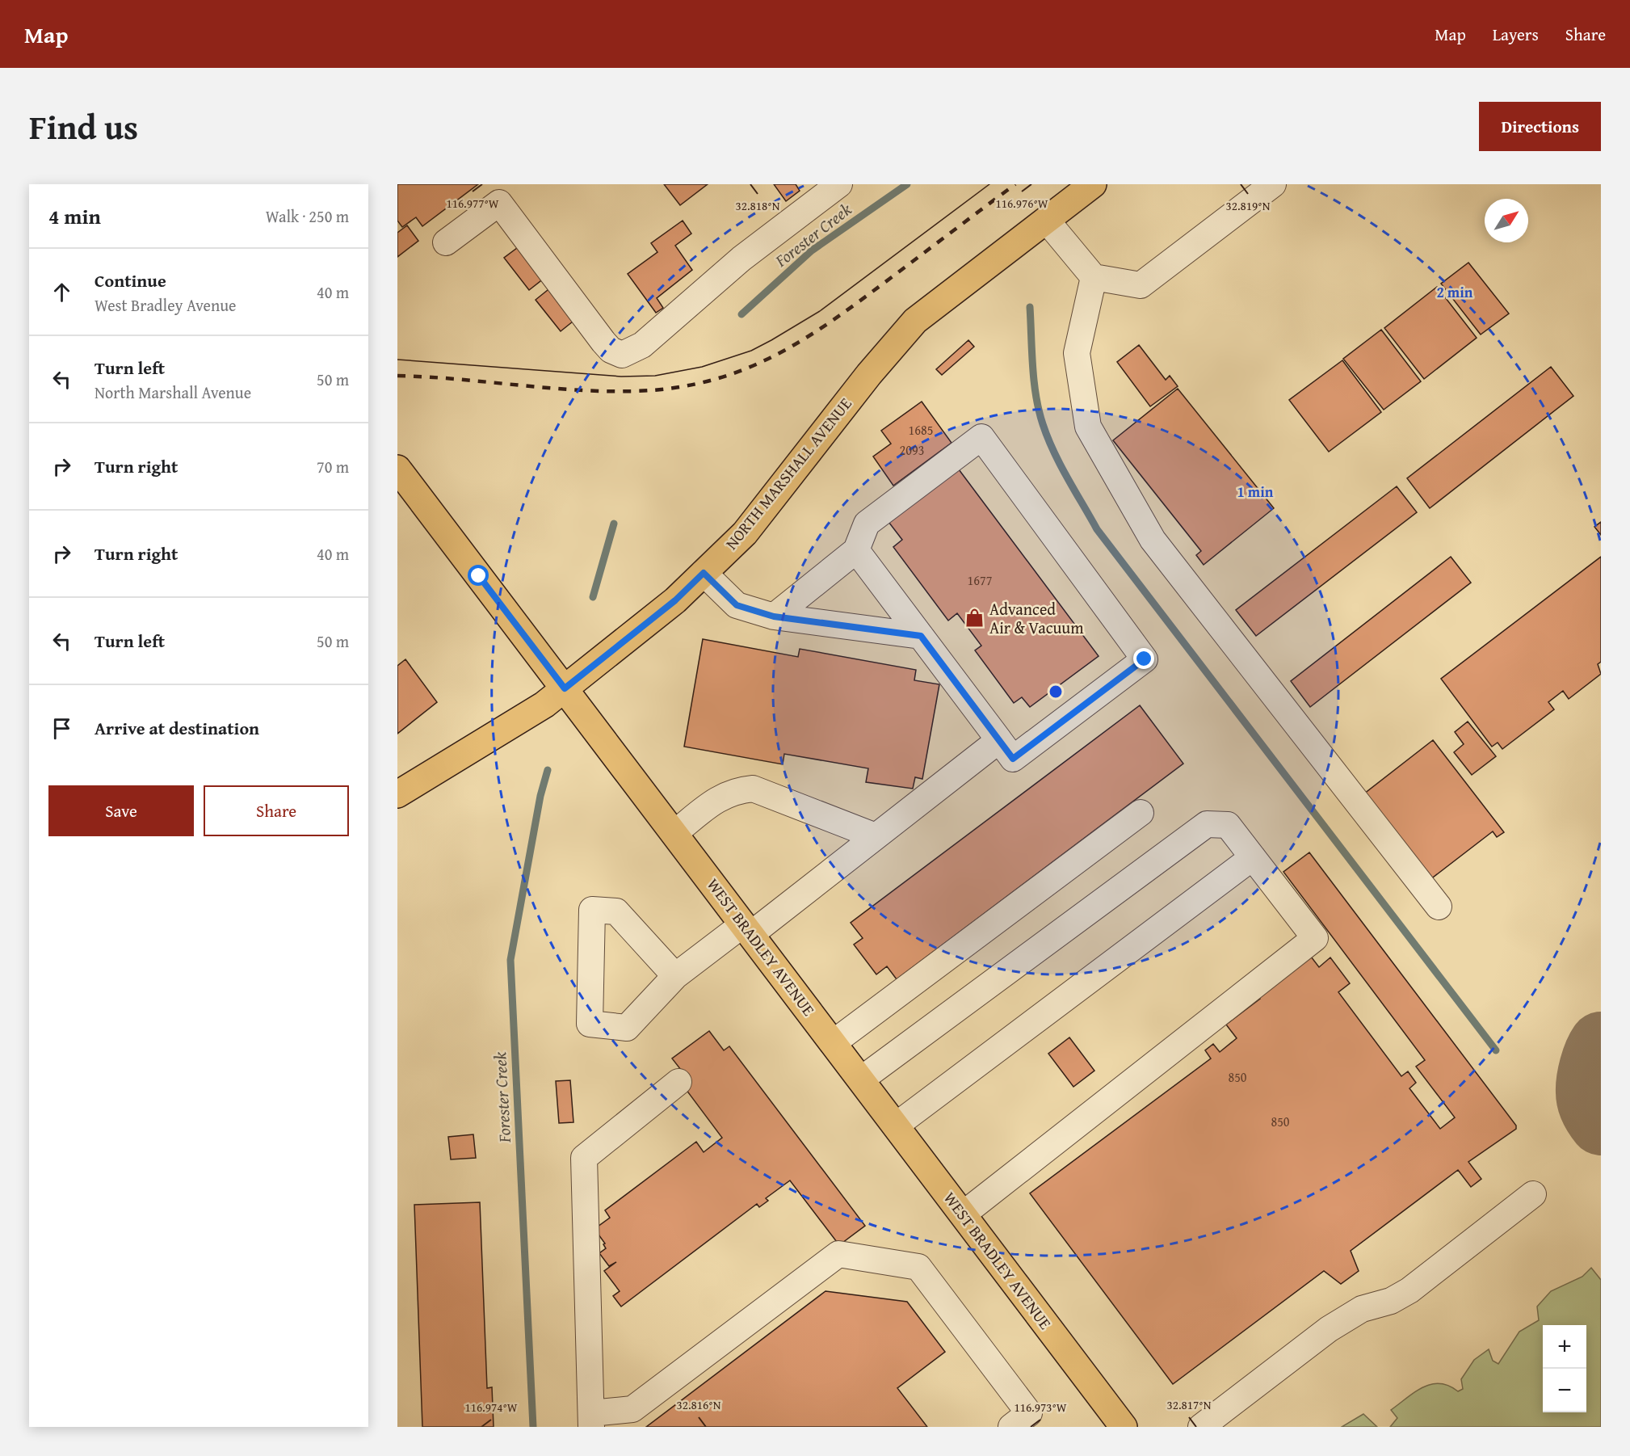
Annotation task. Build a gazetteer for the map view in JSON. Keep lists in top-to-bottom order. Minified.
{"streets":{"main road":["NORTH MARSHALL AVENUE","WEST BRADLEY AVENUE"]},"crossings":[["NORTH MARSHALL AVENUE","WEST BRADLEY AVENUE"]],"water":["Forester Creek"],"places":{"shop":["Advanced Air & Vacuum"]},"house_numbers":["1685","2093","1677","850","850"],"north":"top right","page":{"header":"Map","nav":["Map","Layers","Share"],"title":"Find us","buttons":["Directions",["Save","Share"]],"heading":["4 min","Walk · 250 m"],"list":[["Continue","West Bradley Avenue","40 m"],["Turn left","North Marshall Avenue","50 m"],["Turn right","70 m"],["Turn right","40 m"],["Turn left","50 m"],"Arrive at destination"],"map_buttons":["+","−"]},"coordinates":["116.977°W","116.976°W","32.818°N","32.819°N","32.816°N","32.817°N","116.974°W","116.973°W"],"rings":["2 min","1 min"]}
